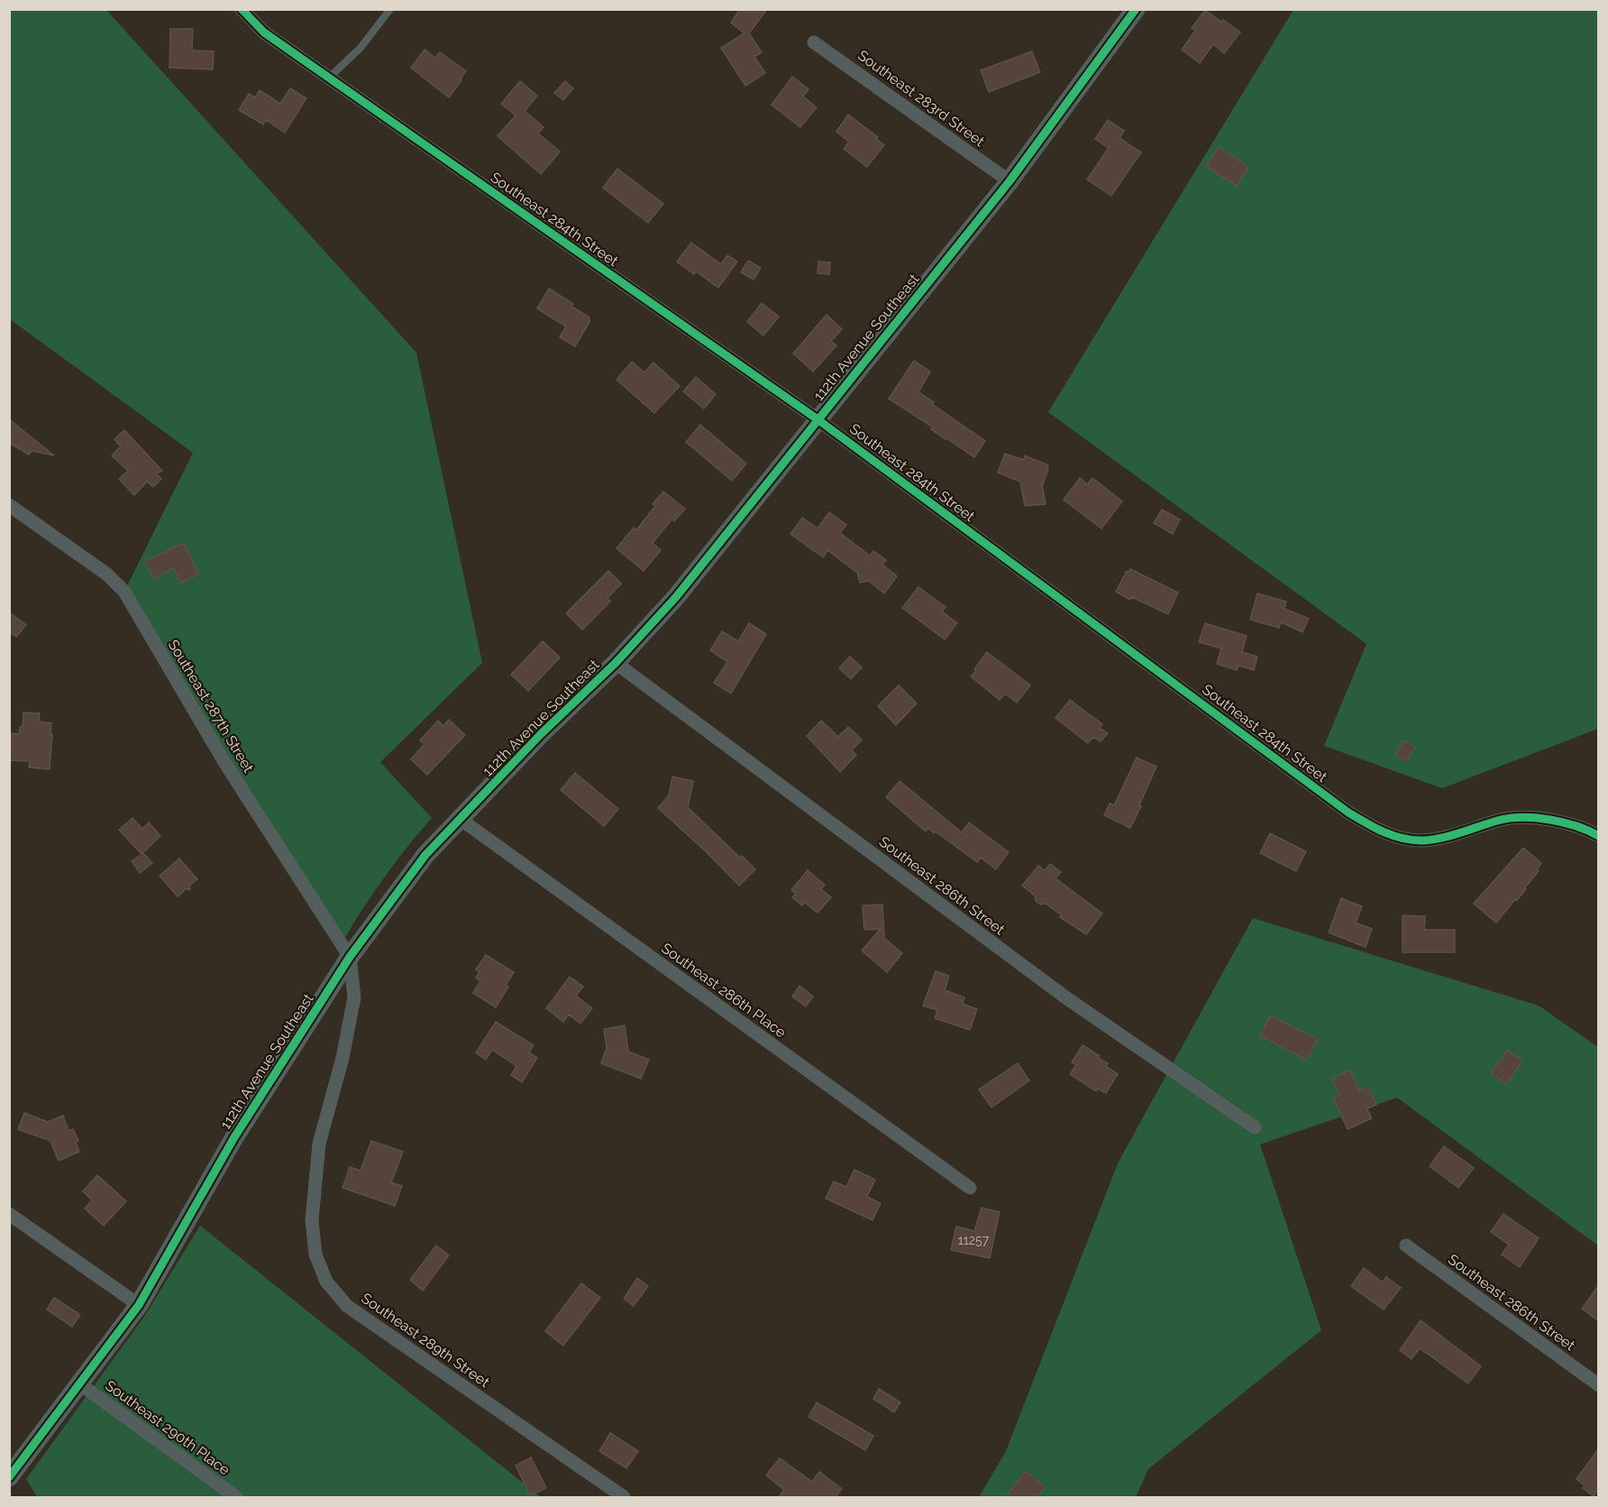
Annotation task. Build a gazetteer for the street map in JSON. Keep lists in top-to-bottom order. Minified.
{"streets":{"street":["Southeast 283rd Street","Southeast 284th Street","112th Avenue Southeast","Southeast 287th Street","Southeast 286th Street","Southeast 286th Place","Southeast 289th Street","Southeast 290th Place"]},"crossings":[["Southeast 283rd Street","112th Avenue Southeast"],["Southeast 284th Street","112th Avenue Southeast"],["112th Avenue Southeast","Southeast 287th Street"],["112th Avenue Southeast","Southeast 286th Street"],["112th Avenue Southeast","Southeast 286th Place"],["112th Avenue Southeast","Southeast 289th Street"],["112th Avenue Southeast","Southeast 290th Place"],["Southeast 287th Street","Southeast 289th Street"]],"house_numbers":["11257"]}
